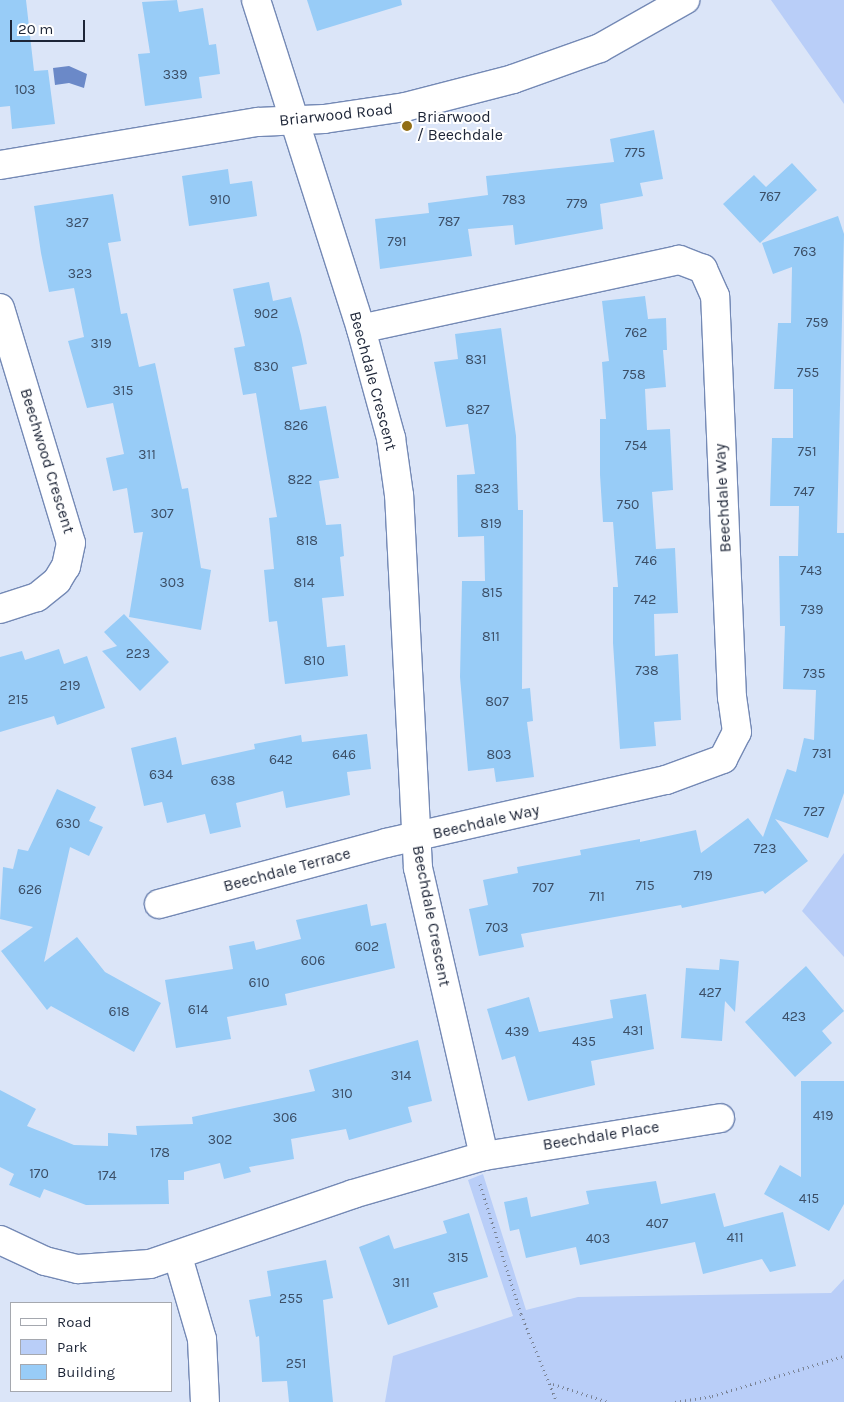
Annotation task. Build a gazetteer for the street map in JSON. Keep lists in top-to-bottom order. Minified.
{"streets":{"street":["Briarwood Road","Beechdale Crescent","Beechwood Crescent","Beechdale Way","Beechdale Terrace","Beechdale Place"]},"crossings":[["Briarwood Road","Beechdale Crescent"],["Beechdale Crescent","Beechdale Way"],["Beechdale Crescent","Beechdale Terrace"],["Beechdale Crescent","Beechdale Place"],["Beechdale Way","Beechdale Terrace"]],"places":["Briarwood / Beechdale"],"house_numbers":["339","103","775","767","910","783","779","787","327","791","763","323","902","759","762","319","831","830","755","758","315","827","826","754","751","311","822","823","747","750","307","819","818","746","743","303","814","815","742","739","811","223","810","738","735","219","215","807","731","646","803","642","634","638","727","630","723","719","715","707","626","711","703","602","606","610","427","614","618","423","431","439","435","314","310","419","306","302","178","170","174","415","407","411","403","315","311","255","251"],"legend":["Road","Park","Building"],"scale_bar":"20 m"}
